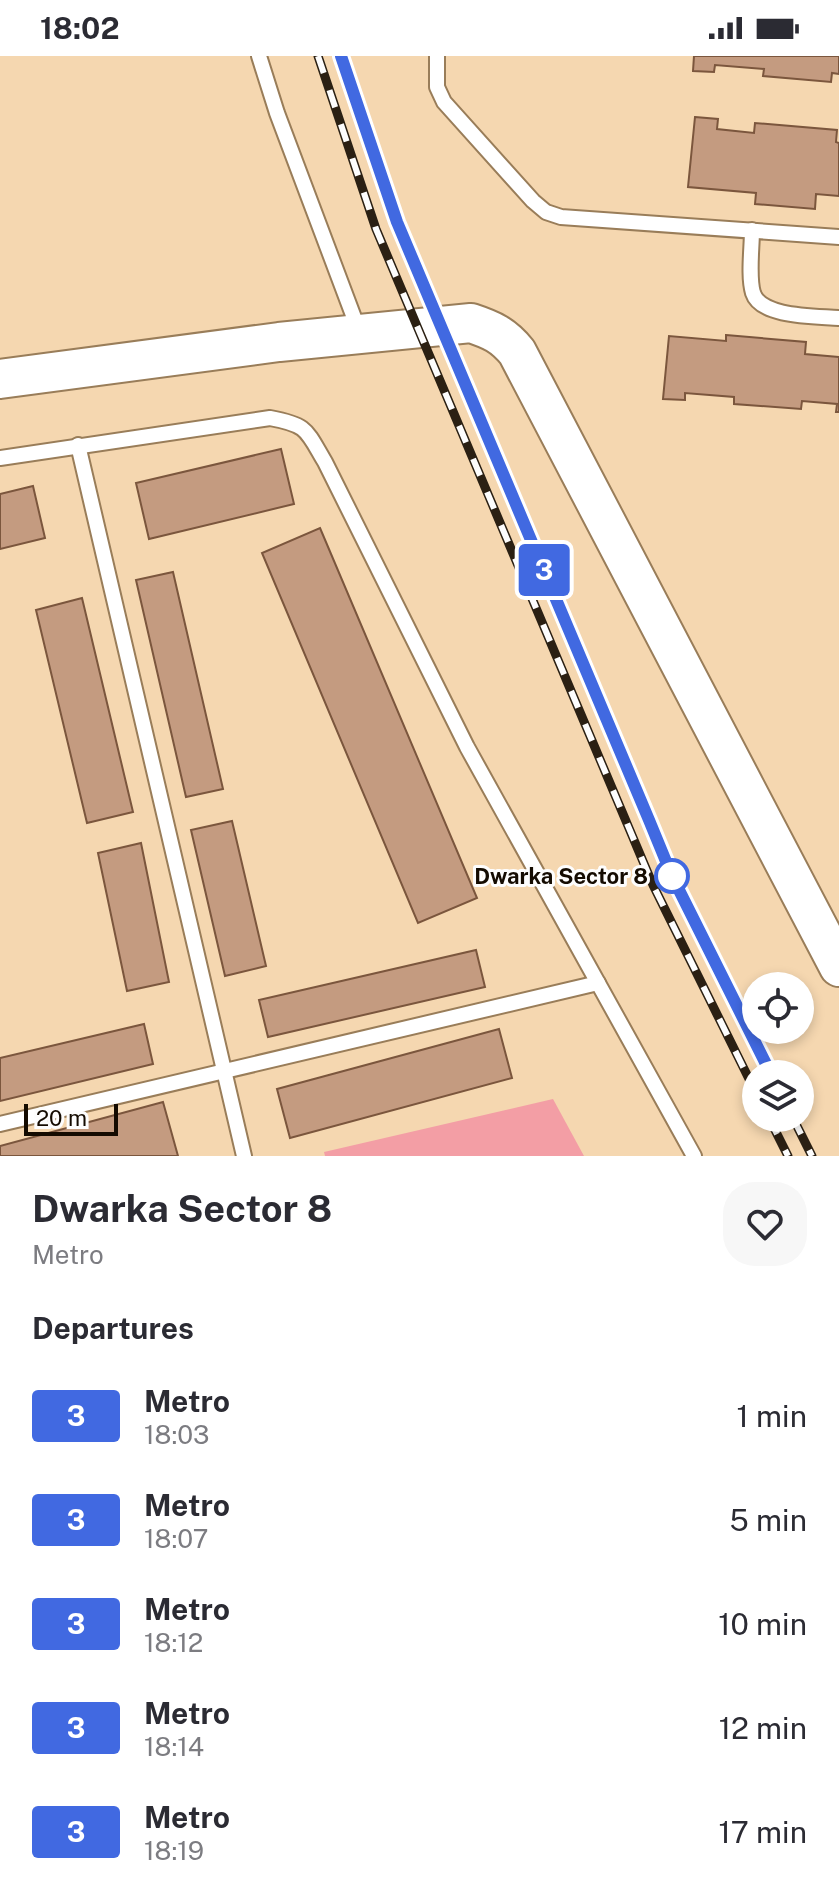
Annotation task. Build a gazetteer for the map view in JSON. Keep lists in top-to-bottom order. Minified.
{"places":["Dwarka Sector 8"],"lines":["metro line 3"],"scale_bar":"20 m","page":{"status":"18:02","on_map":"3","scale":"20 m","heading":[["Dwarka Sector 8","Metro"],"Departures"],"list":[{"mark":"3","name":"Metro","note":"18:03","value":"1 min"},{"mark":"3","name":"Metro","note":"18:07","value":"5 min"},{"mark":"3","name":"Metro","note":"18:12","value":"10 min"},{"mark":"3","name":"Metro","note":"18:14","value":"12 min"},{"mark":"3","name":"Metro","note":"18:19","value":"17 min"}]}}
